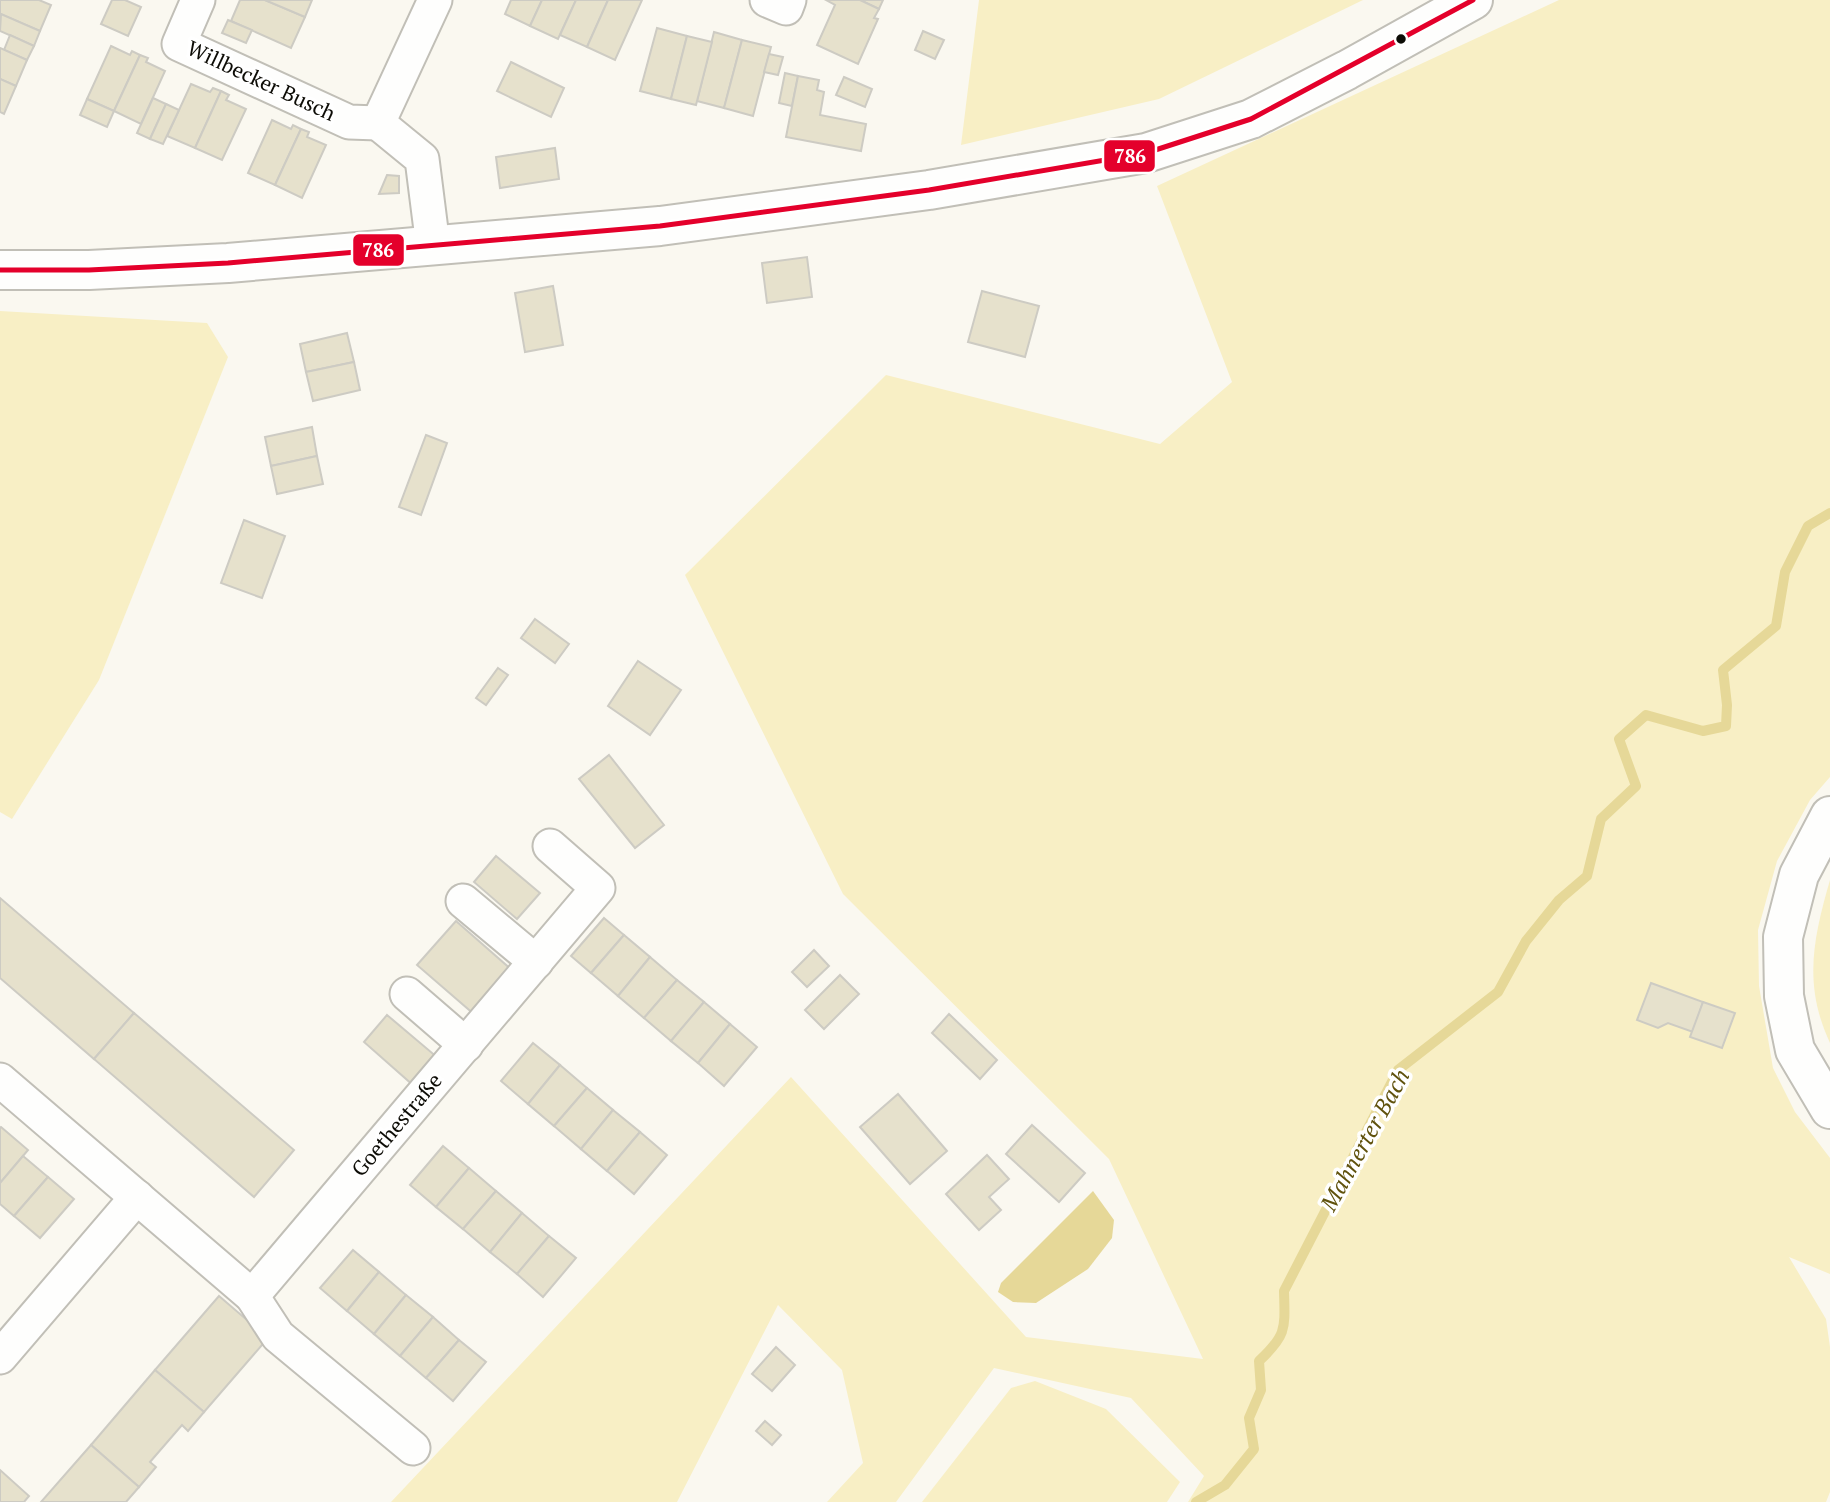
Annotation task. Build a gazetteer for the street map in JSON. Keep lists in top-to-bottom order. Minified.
{"streets":{"street":["Willbecker Busch","Goethestraße"]},"water":["Mahnerter Bach"],"lines":["transit line 786"]}
